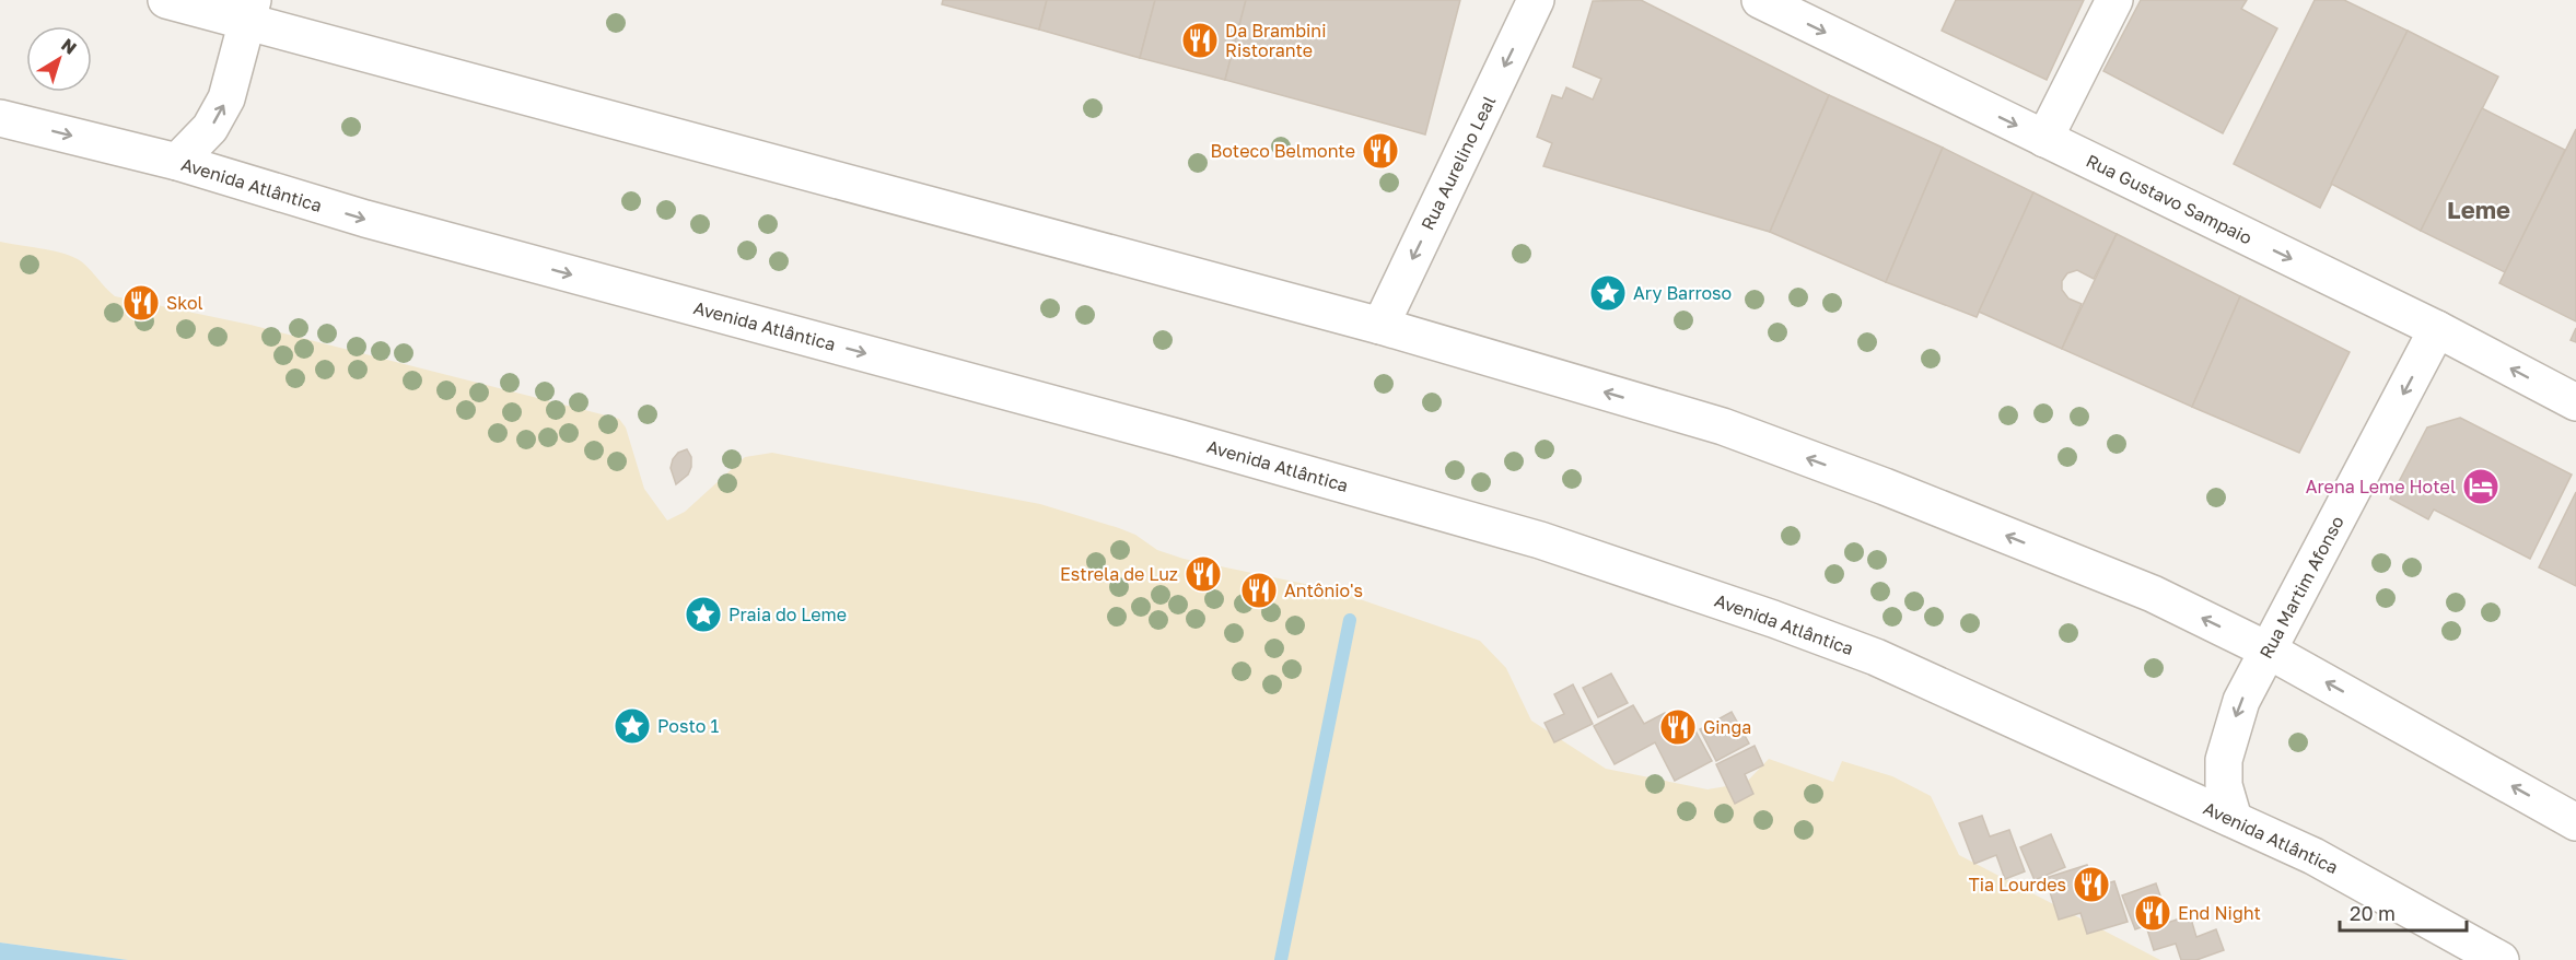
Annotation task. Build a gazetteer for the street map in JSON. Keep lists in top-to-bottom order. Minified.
{"streets":{"street":["Rua Aurelino Leal","Avenida Atlântica","Rua Gustavo Sampaio","Rua Martim Afonso"]},"crossings":[["Avenida Atlântica","Rua Martim Afonso"],["Rua Gustavo Sampaio","Rua Martim Afonso"]],"one_way":["Rua Aurelino Leal","Rua Martim Afonso"],"districts":["Leme"],"places":{"restaurant":["Da Brambini Ristorante","Boteco Belmonte","Skol","Estrela de Luz","Antônio's","Ginga","Tia Lourdes","End Night"],"place":["Ary Barroso","Praia do Leme","Posto 1"],"hotel":["Arena Leme Hotel"]},"scale_bar":"20 m","north":"top right"}
